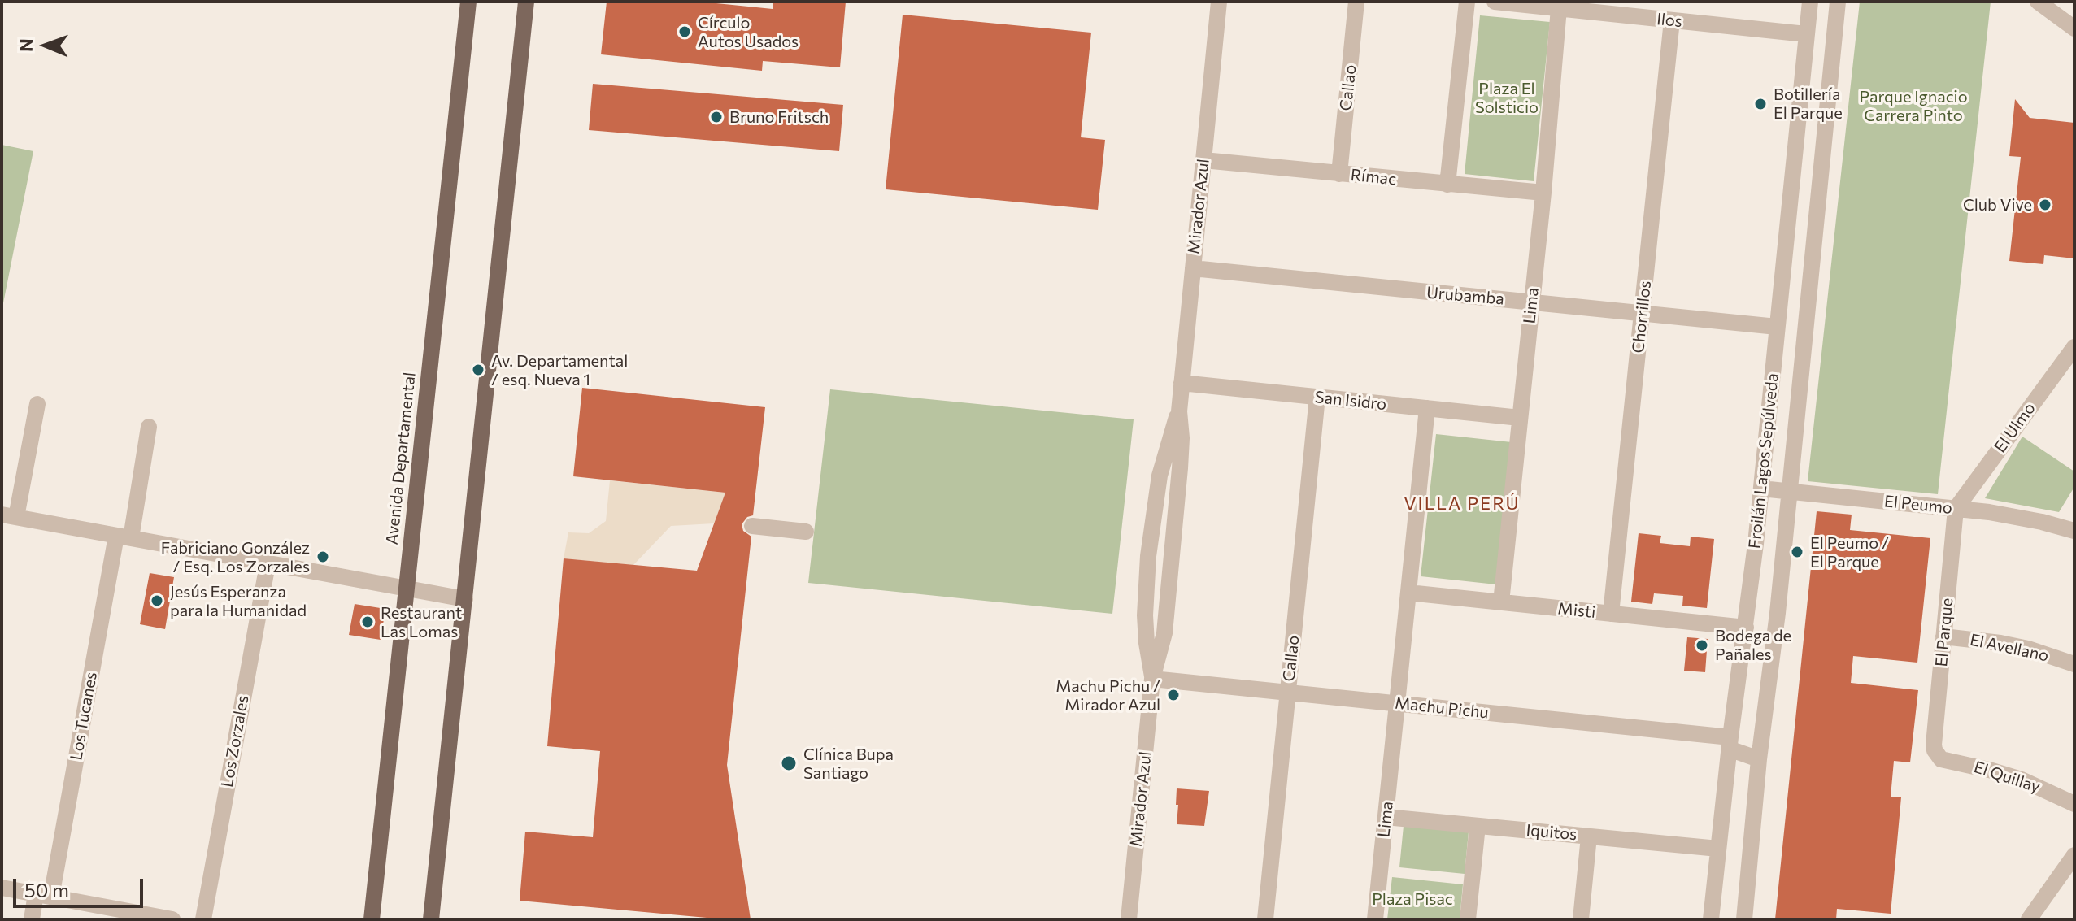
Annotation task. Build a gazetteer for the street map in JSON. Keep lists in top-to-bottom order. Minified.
{"streets":{"main road":["Avenida Departamental"],"street":["Ilos","Callao","Rímac","Mirador Azul","Urubamba","Lima","Chorrillos","San Isidro","El Ulmo","Froilán Lagos Sepúlveda","El Peumo","Misti","El Parque","El Avellano","Machu Pichu","Los Tucanes","Los Zorzales","El Quillay","Iquitos"]},"crossings":[["Ilos","Lima"],["Ilos","Chorrillos"],["Ilos","Froilán Lagos Sepúlveda"],["Callao","Rímac"],["Callao","San Isidro"],["Callao","Machu Pichu"],["Rímac","Mirador Azul"],["Rímac","Lima"],["Mirador Azul","Urubamba"],["Mirador Azul","San Isidro"],["Mirador Azul","Machu Pichu"],["Urubamba","Lima"],["Urubamba","Chorrillos"],["Urubamba","Froilán Lagos Sepúlveda"],["Lima","San Isidro"],["Lima","Misti"],["Lima","Machu Pichu"],["Lima","Iquitos"],["Chorrillos","Misti"],["El Ulmo","El Peumo"],["El Ulmo","El Parque"],["Froilán Lagos Sepúlveda","El Peumo"],["Froilán Lagos Sepúlveda","Misti"],["Froilán Lagos Sepúlveda","Machu Pichu"],["Froilán Lagos Sepúlveda","Iquitos"],["El Peumo","El Parque"],["El Parque","El Avellano"],["El Parque","El Quillay"]],"districts":["VILLA PERÚ"],"parks":["Plaza El Solsticio","Parque Ignacio Carrera Pinto","Plaza Pisac"],"places":["Círculo Autos Usados","Botillería El Parque","Bruno Fritsch","Club Vive","Av. Departamental / esq. Nueva 1","El Peumo / El Parque","Fabriciano González / Esq. Los Zorzales","Jesús Esperanza para la Humanidad","Restaurant Las Lomas","Bodega de Pañales","Machu Pichu / Mirador Azul","Clínica Bupa Santiago"],"scale_bar":"50 m","north":"left"}
